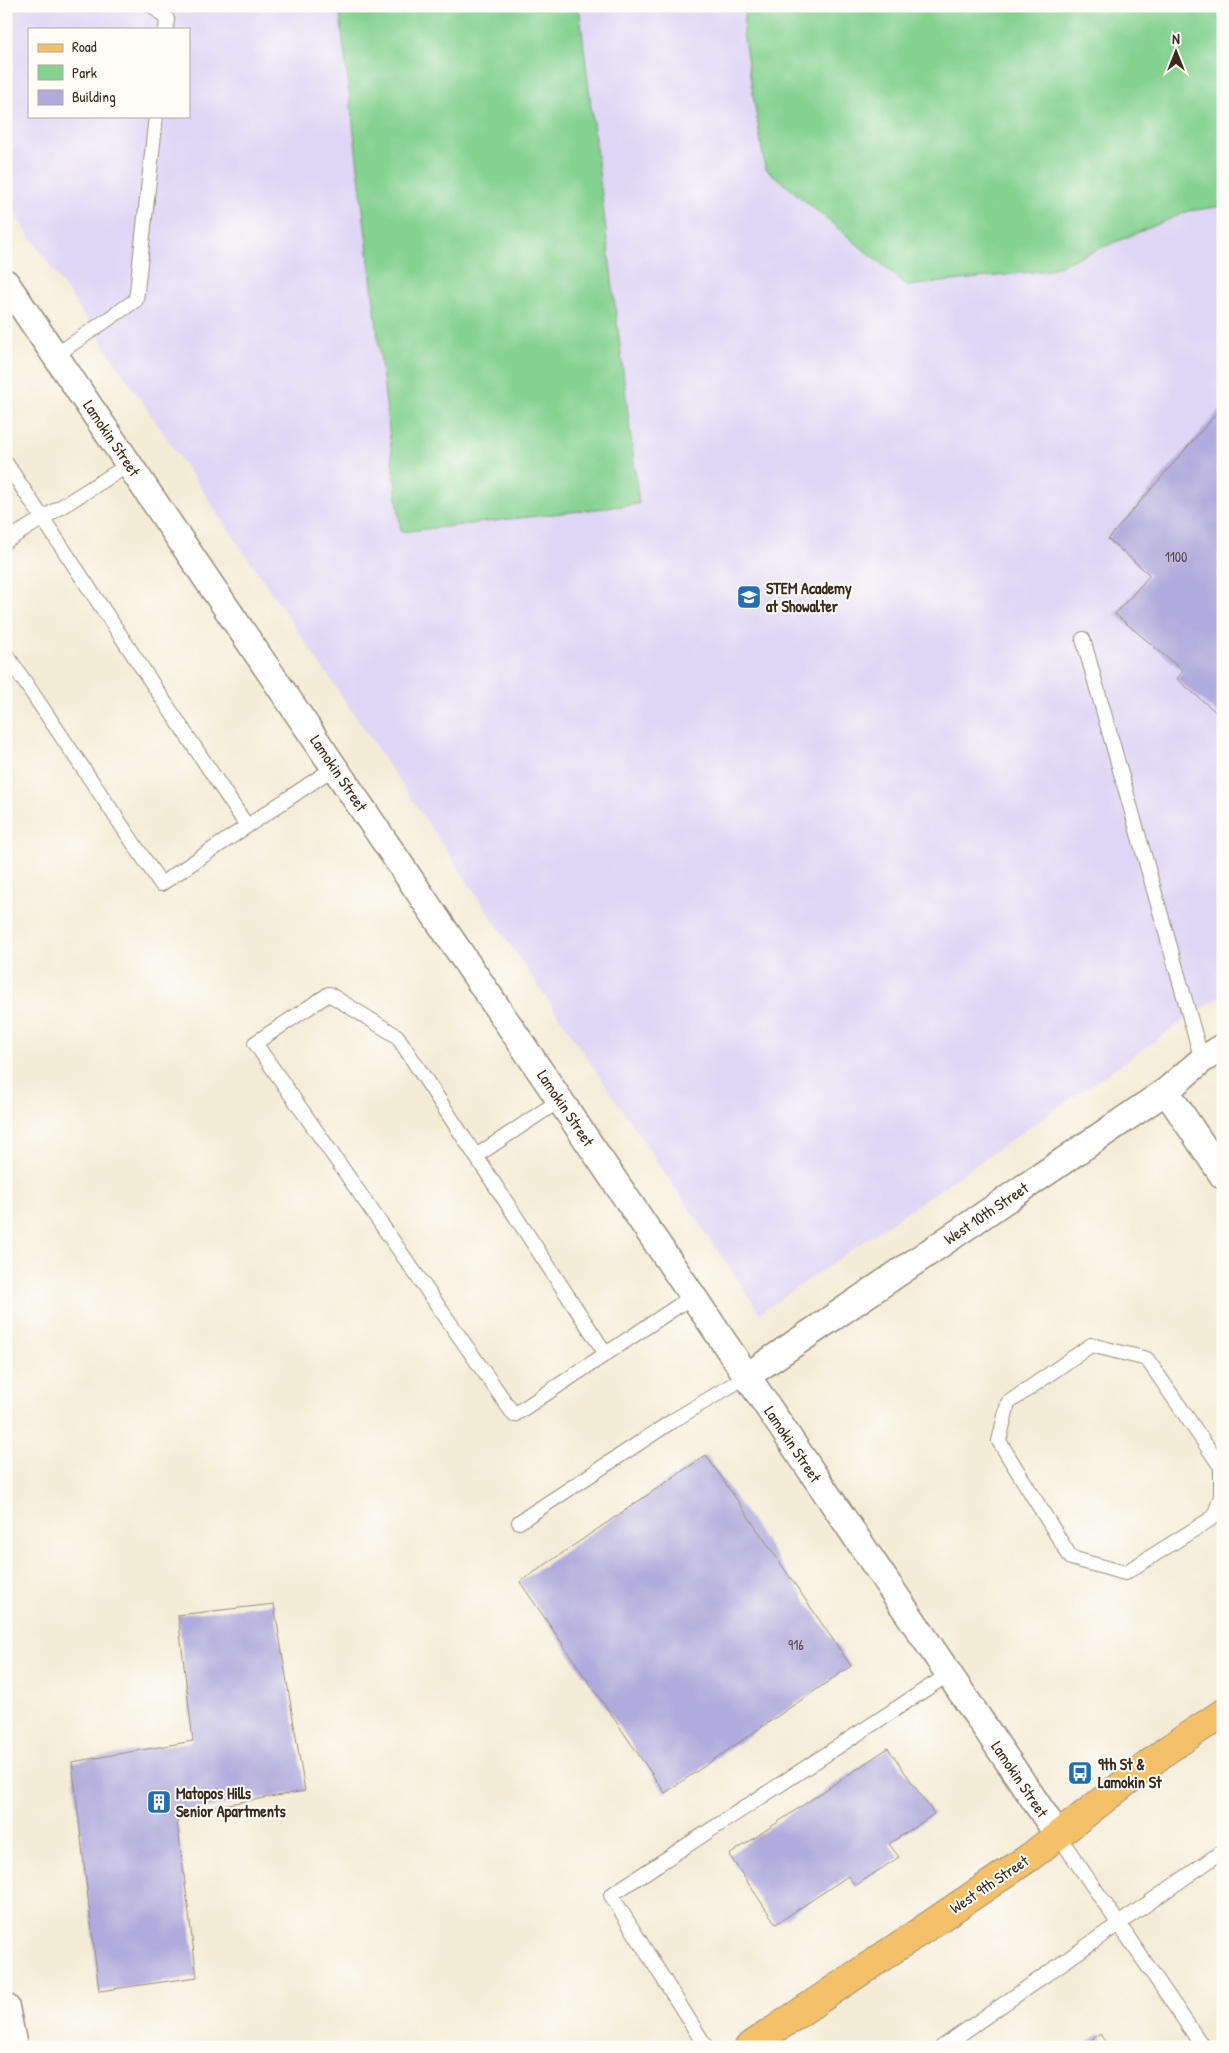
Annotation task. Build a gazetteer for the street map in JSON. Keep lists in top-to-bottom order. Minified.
{"streets":{"main road":["West 9th Street"],"street":["Lamokin Street","West 10th Street"]},"crossings":[["Lamokin Street","West 10th Street"],["Lamokin Street","West 9th Street"]],"places":{"school or university":["STEM Academy at Showalter"],"bus stop":["9th St & Lamokin St"],"building":["Matopos Hills Senior Apartments"]},"house_numbers":["1100","916"],"legend":["Road","Park","Building"],"north":"top"}
